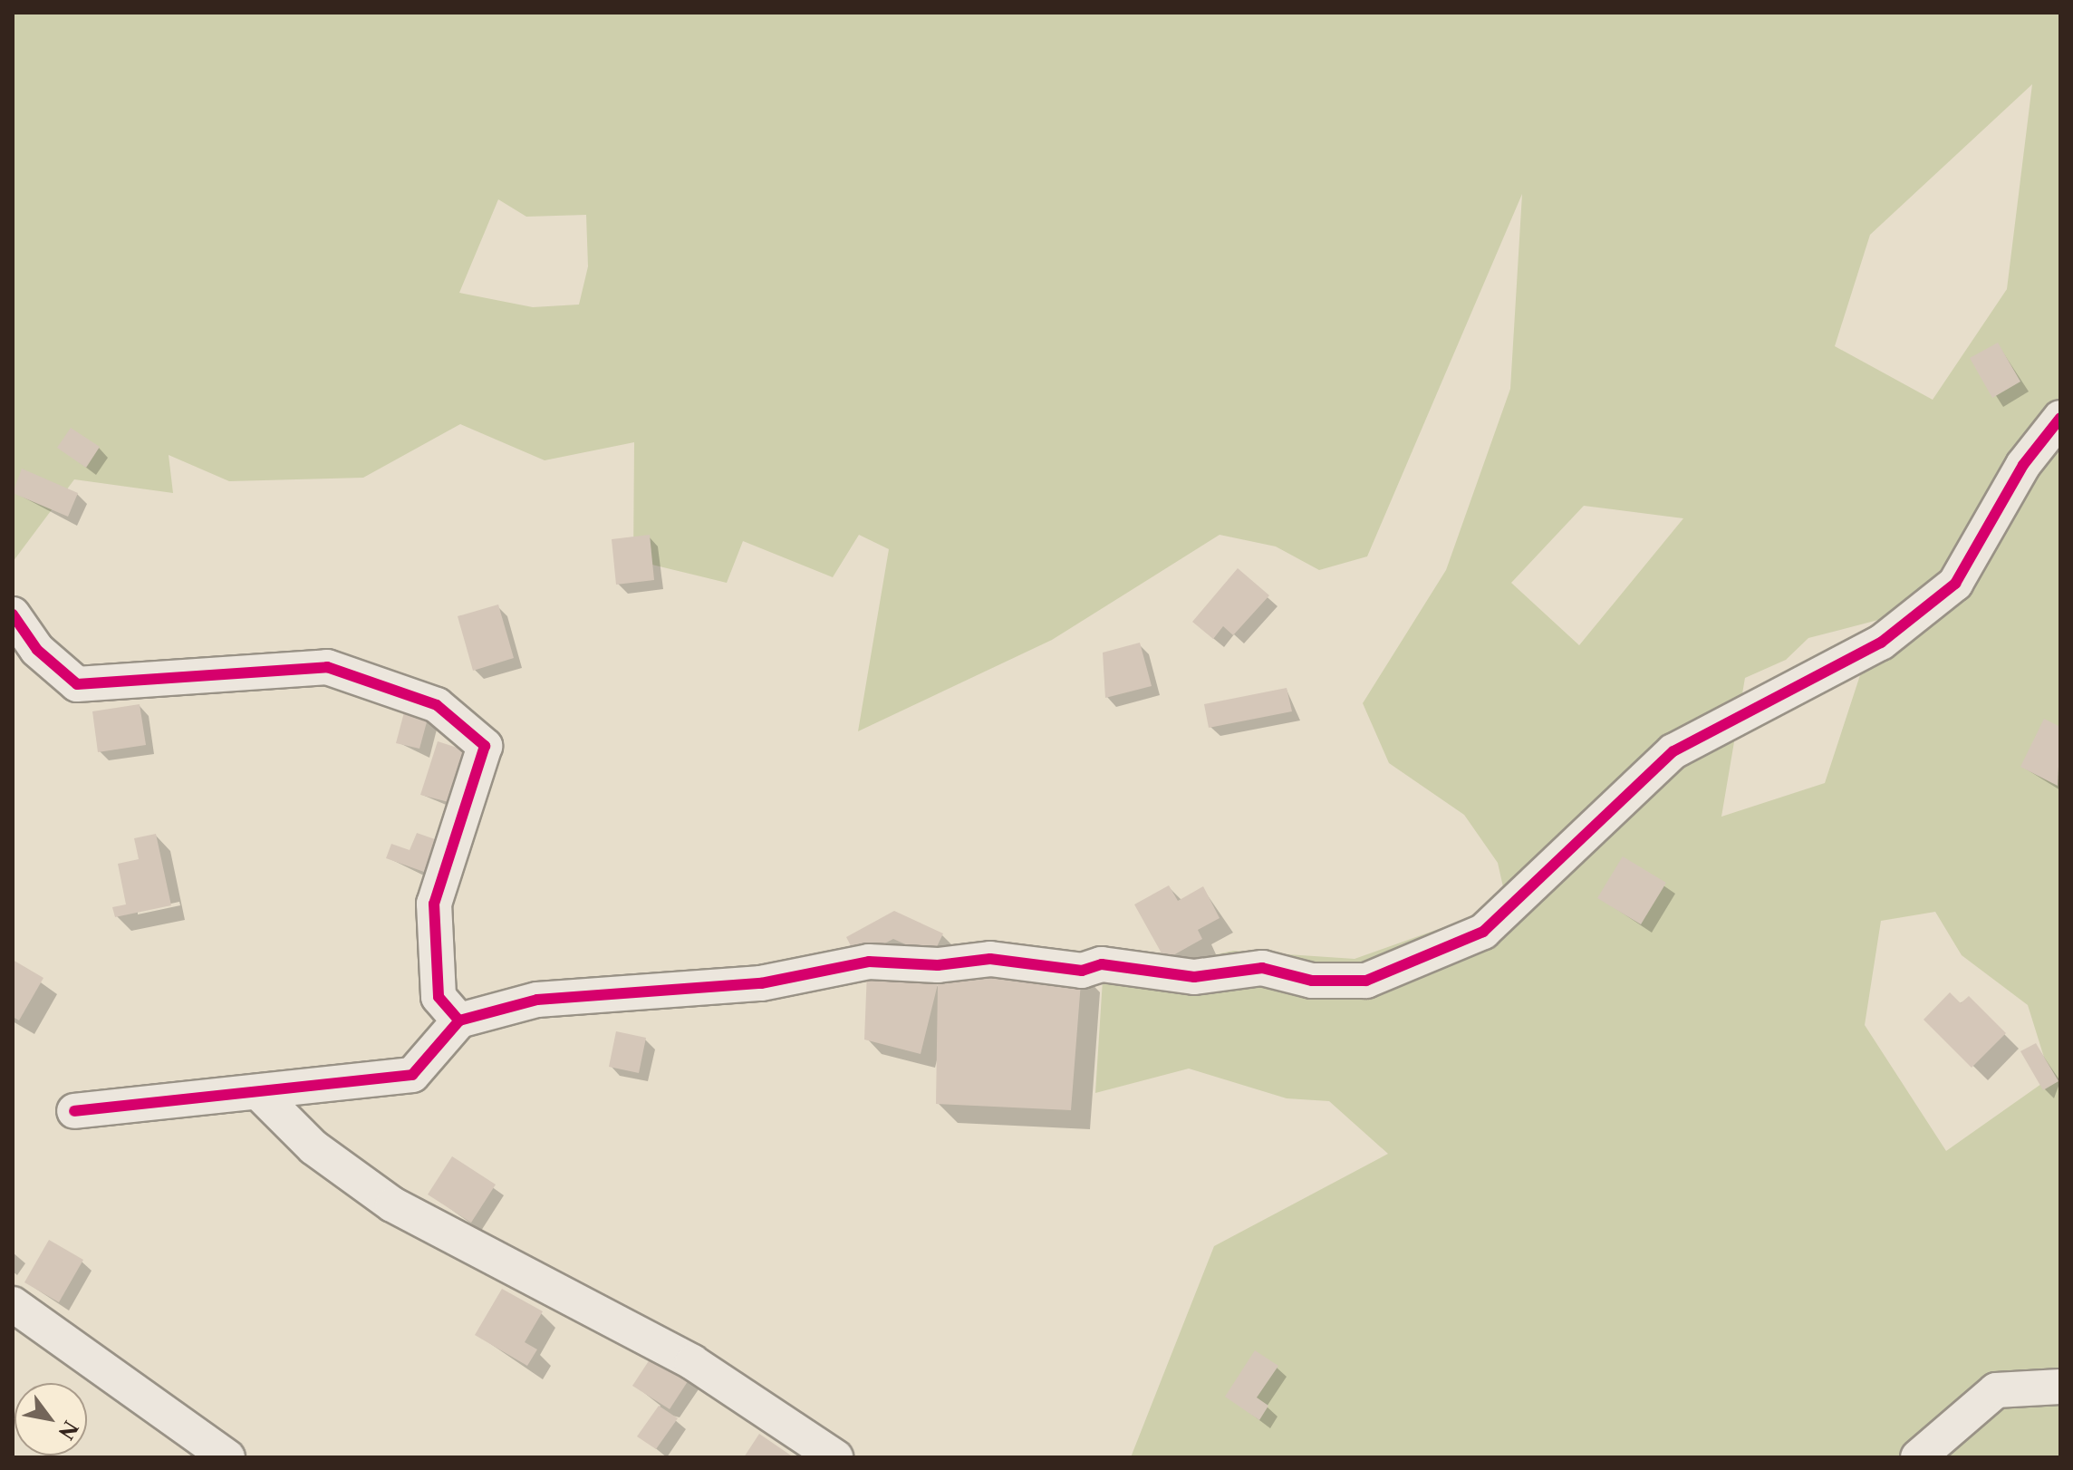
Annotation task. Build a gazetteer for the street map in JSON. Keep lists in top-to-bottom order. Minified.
{"north":"bottom right"}
